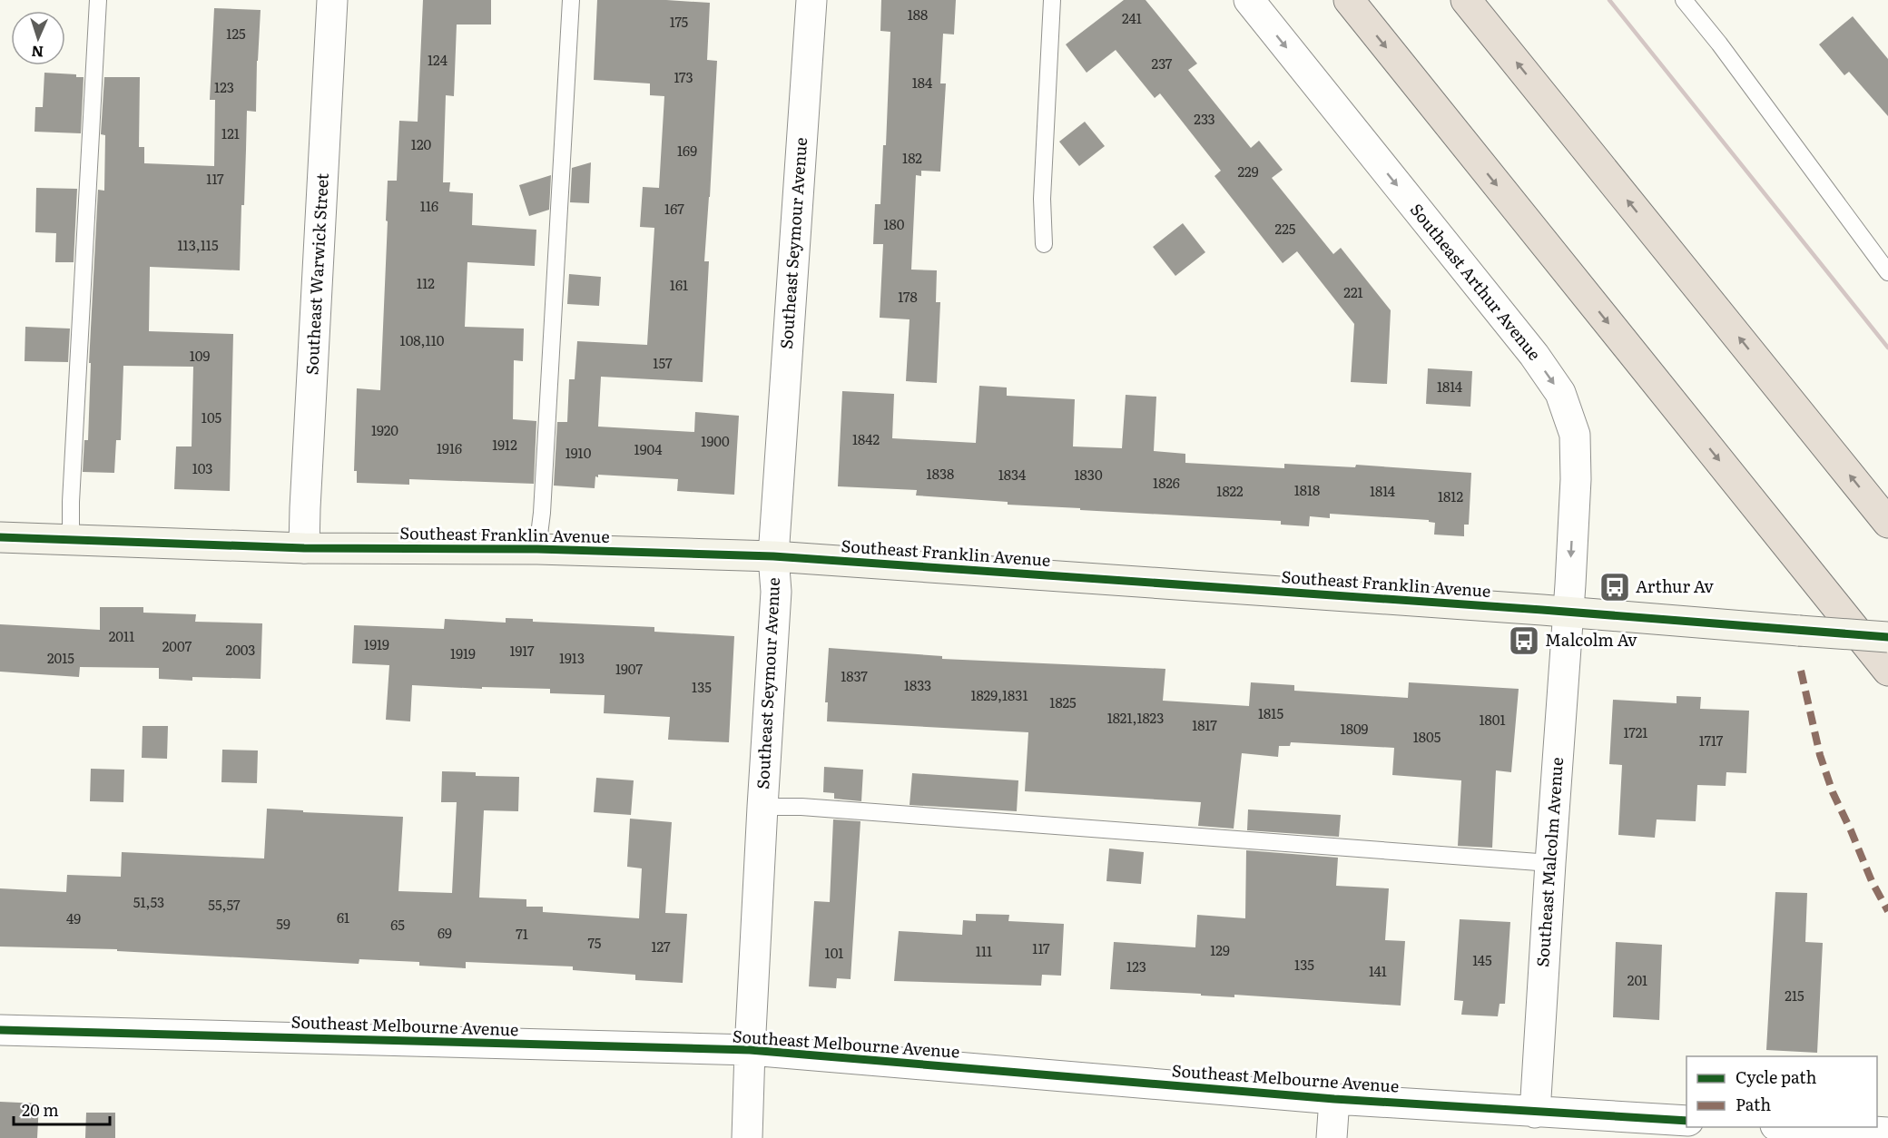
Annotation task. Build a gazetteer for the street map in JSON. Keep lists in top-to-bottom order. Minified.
{"streets":{"street":["Southeast Seymour Avenue","Southeast Warwick Street","Southeast Arthur Avenue","Southeast Franklin Avenue","Southeast Malcolm Avenue","Southeast Melbourne Avenue"]},"crossings":[["Southeast Seymour Avenue","Southeast Franklin Avenue"],["Southeast Seymour Avenue","Southeast Melbourne Avenue"],["Southeast Warwick Street","Southeast Franklin Avenue"],["Southeast Arthur Avenue","Southeast Franklin Avenue"],["Southeast Arthur Avenue","Southeast Malcolm Avenue"],["Southeast Franklin Avenue","Southeast Malcolm Avenue"],["Southeast Malcolm Avenue","Southeast Melbourne Avenue"]],"one_way":["Southeast Arthur Avenue"],"places":{"bus stop":["Arthur Av","Malcolm Av"]},"house_numbers":["188","241","175","125","124","237","173","184","123","233","121","120","169","182","229","117","116","167","180","225","113,115","112","161","221","178","108,110","109","157","1814","105","1920","1842","1900","1912","1916","1904","1910","103","1838","1834","1830","1826","1818","1822","1814","1812","2011","1919","2007","2003","1917","1919","2015","1913","1907","1837","1833","135","1829,1831","1825","1815","1821,1823","1801","1817","1809","1721","1805","1717","51,53","55,57","61","49","59","65","69","71","75","127","117","129","111","101","145","135","123","141","201","215"],"legend":["Cycle path","Path"],"scale_bar":"20 m","north":"bottom"}
